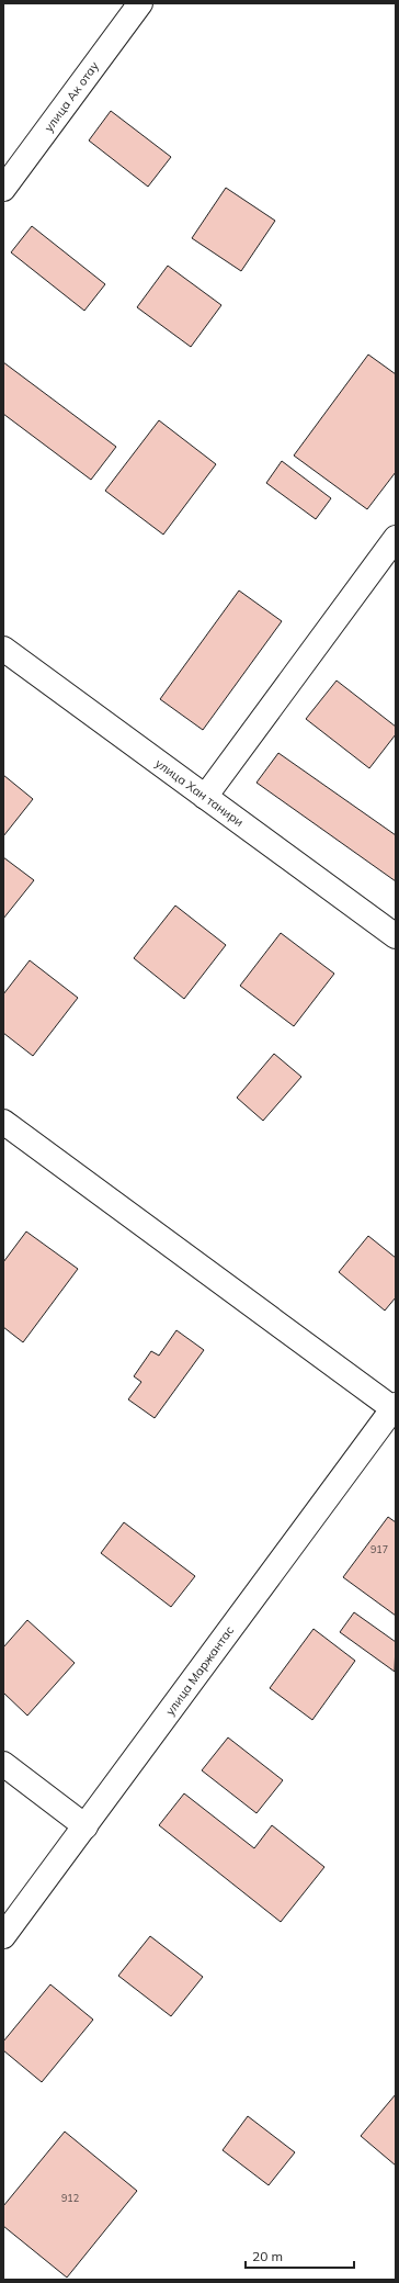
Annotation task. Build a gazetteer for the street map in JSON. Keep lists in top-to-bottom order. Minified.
{"streets":{"street":["улица Ак отау","улица Хан танири","улица Маржантас"]},"house_numbers":["917","912"],"scale_bar":"20 m"}
